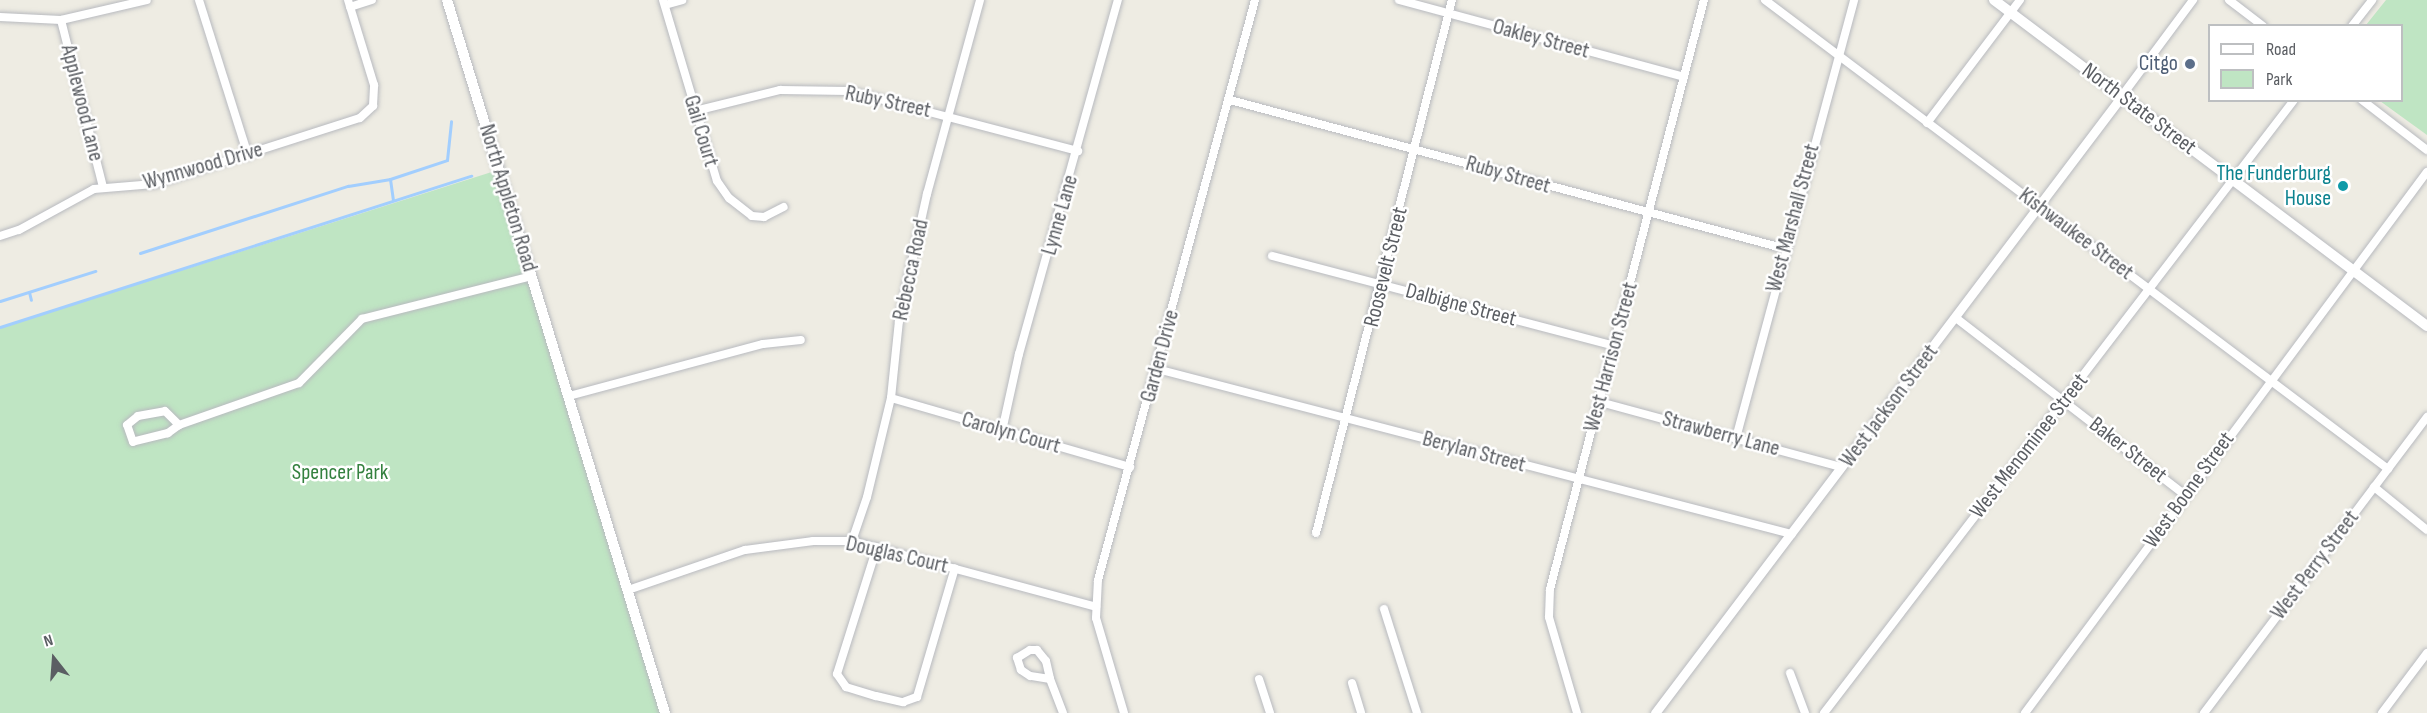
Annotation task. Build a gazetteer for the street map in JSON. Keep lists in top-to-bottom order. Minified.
{"streets":{"main road":["North State Street","North Appleton Road"],"street":["Oakley Street","Ruby Street","Applewood Lane","Gail Court","Wynnwood Drive","Lynne Lane","West Marshall Street","Kishwaukee Street","Roosevelt Street","Rebecca Road","Dalbigne Street","Garden Drive","West Harrison Street","West Jackson Street","Carolyn Court","Strawberry Lane","West Menominee Street","Baker Street","Berylan Street","West Boone Street","Douglas Court","West Perry Street"]},"crossings":[["Oakley Street","Roosevelt Street"],["Oakley Street","West Harrison Street"],["Ruby Street","Gail Court"],["Ruby Street","Lynne Lane"],["Ruby Street","West Marshall Street"],["Ruby Street","Roosevelt Street"],["Ruby Street","Rebecca Road"],["Ruby Street","Garden Drive"],["Ruby Street","West Harrison Street"],["Applewood Lane","Wynnwood Drive"],["North State Street","West Jackson Street"],["North State Street","West Menominee Street"],["North State Street","West Boone Street"],["North Appleton Road","Douglas Court"],["Lynne Lane","Carolyn Court"],["West Marshall Street","Kishwaukee Street"],["West Marshall Street","Strawberry Lane"],["Kishwaukee Street","West Jackson Street"],["Kishwaukee Street","West Menominee Street"],["Kishwaukee Street","West Boone Street"],["Kishwaukee Street","West Perry Street"],["Roosevelt Street","Dalbigne Street"],["Roosevelt Street","Berylan Street"],["Rebecca Road","Carolyn Court"],["Rebecca Road","Douglas Court"],["Dalbigne Street","West Harrison Street"],["Garden Drive","Carolyn Court"],["Garden Drive","Berylan Street"],["Garden Drive","Douglas Court"],["West Harrison Street","Strawberry Lane"],["West Harrison Street","Berylan Street"],["West Jackson Street","Strawberry Lane"],["West Jackson Street","Baker Street"],["West Jackson Street","Berylan Street"],["West Menominee Street","Baker Street"],["Baker Street","West Boone Street"]],"parks":["Spencer Park"],"places":["Citgo","The Funderburg House"],"legend":["Road","Park"],"north":"top"}
